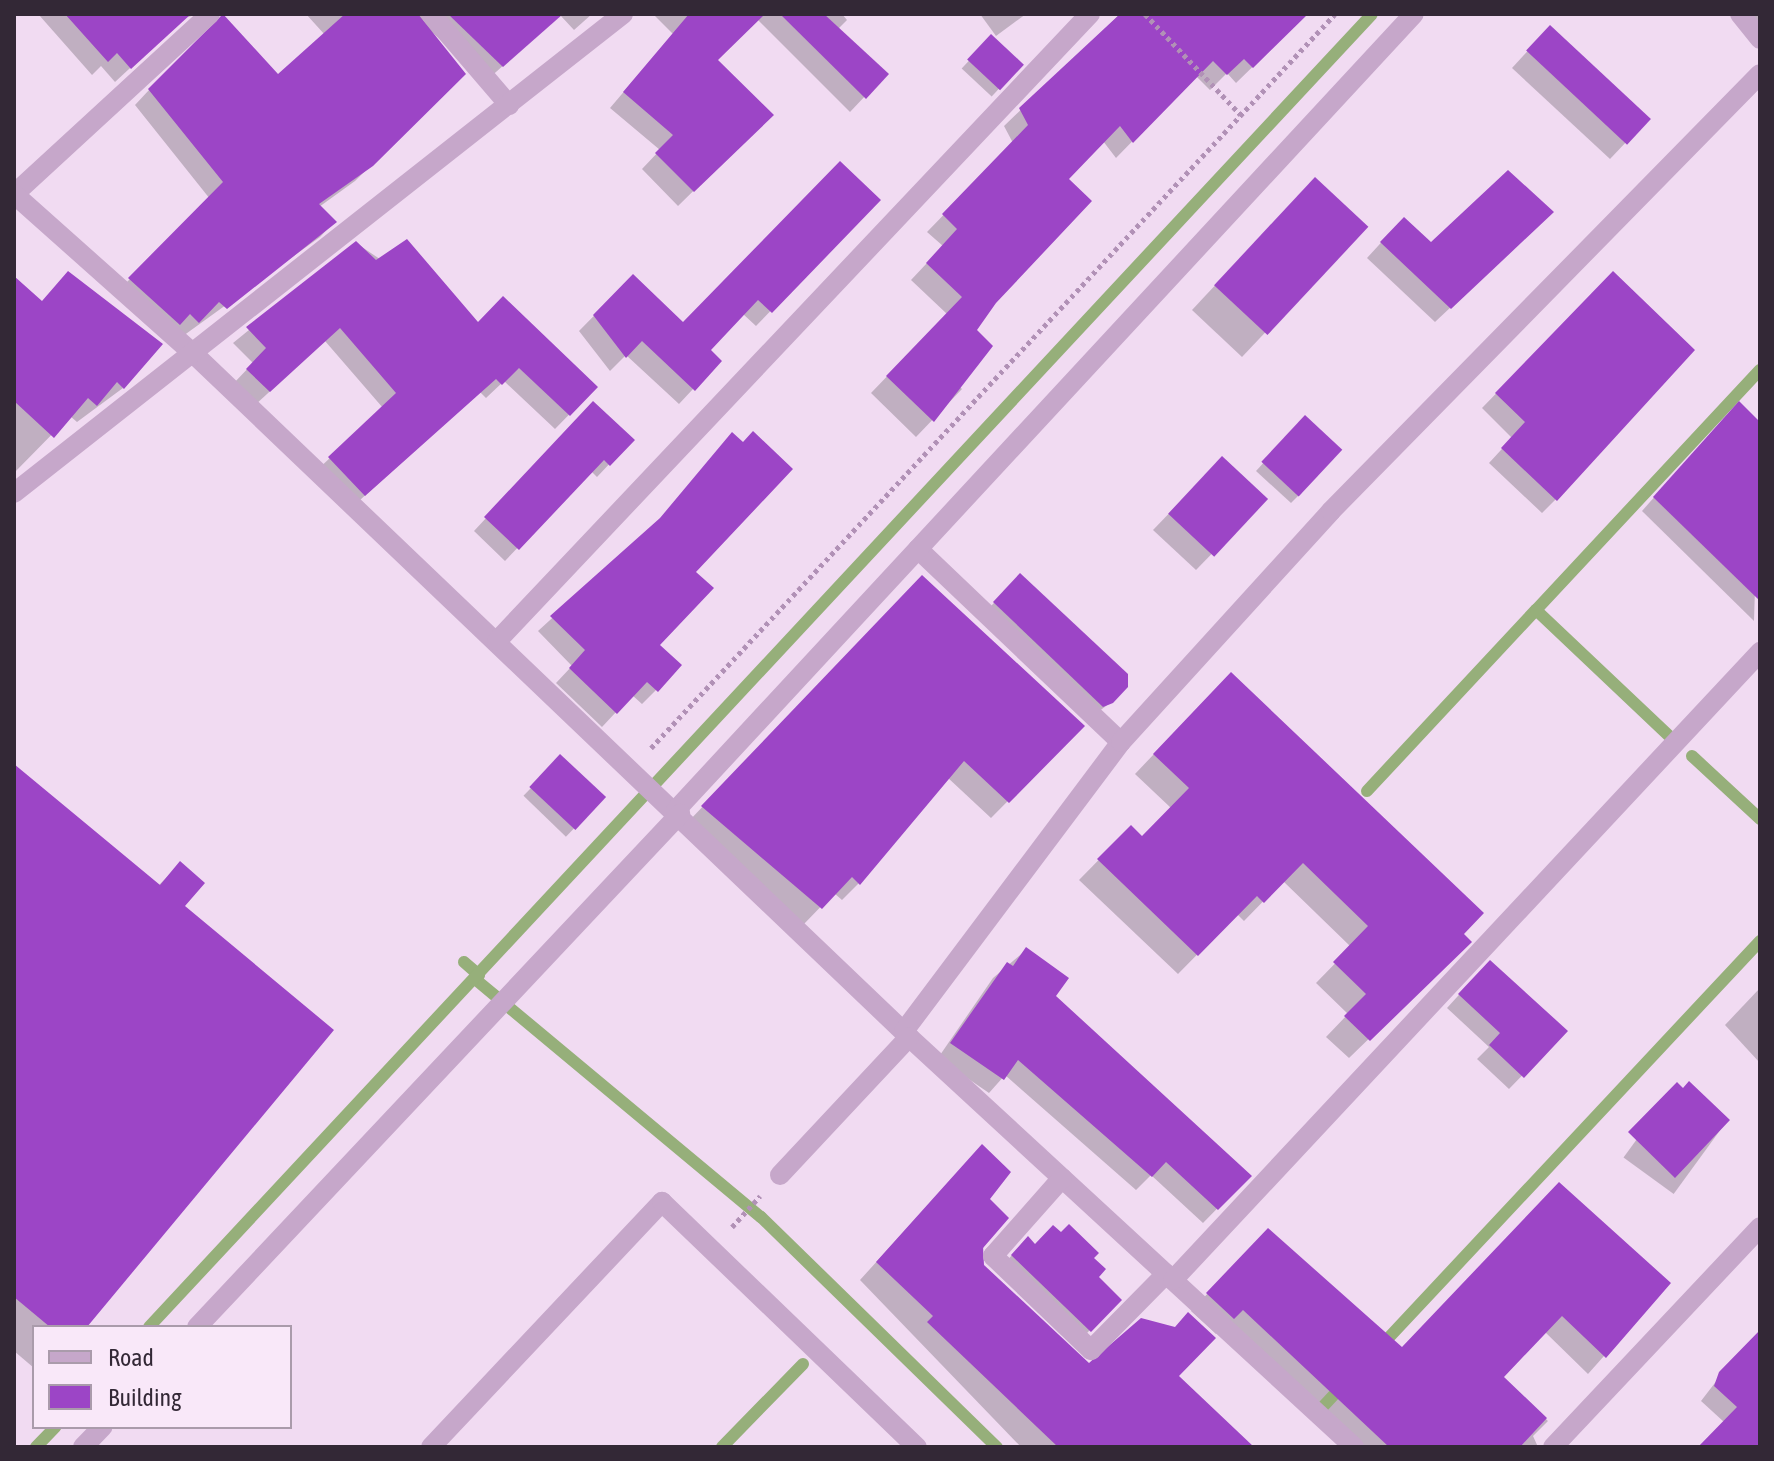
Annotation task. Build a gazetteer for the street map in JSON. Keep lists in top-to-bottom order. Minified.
{"legend":["Road","Building"]}
